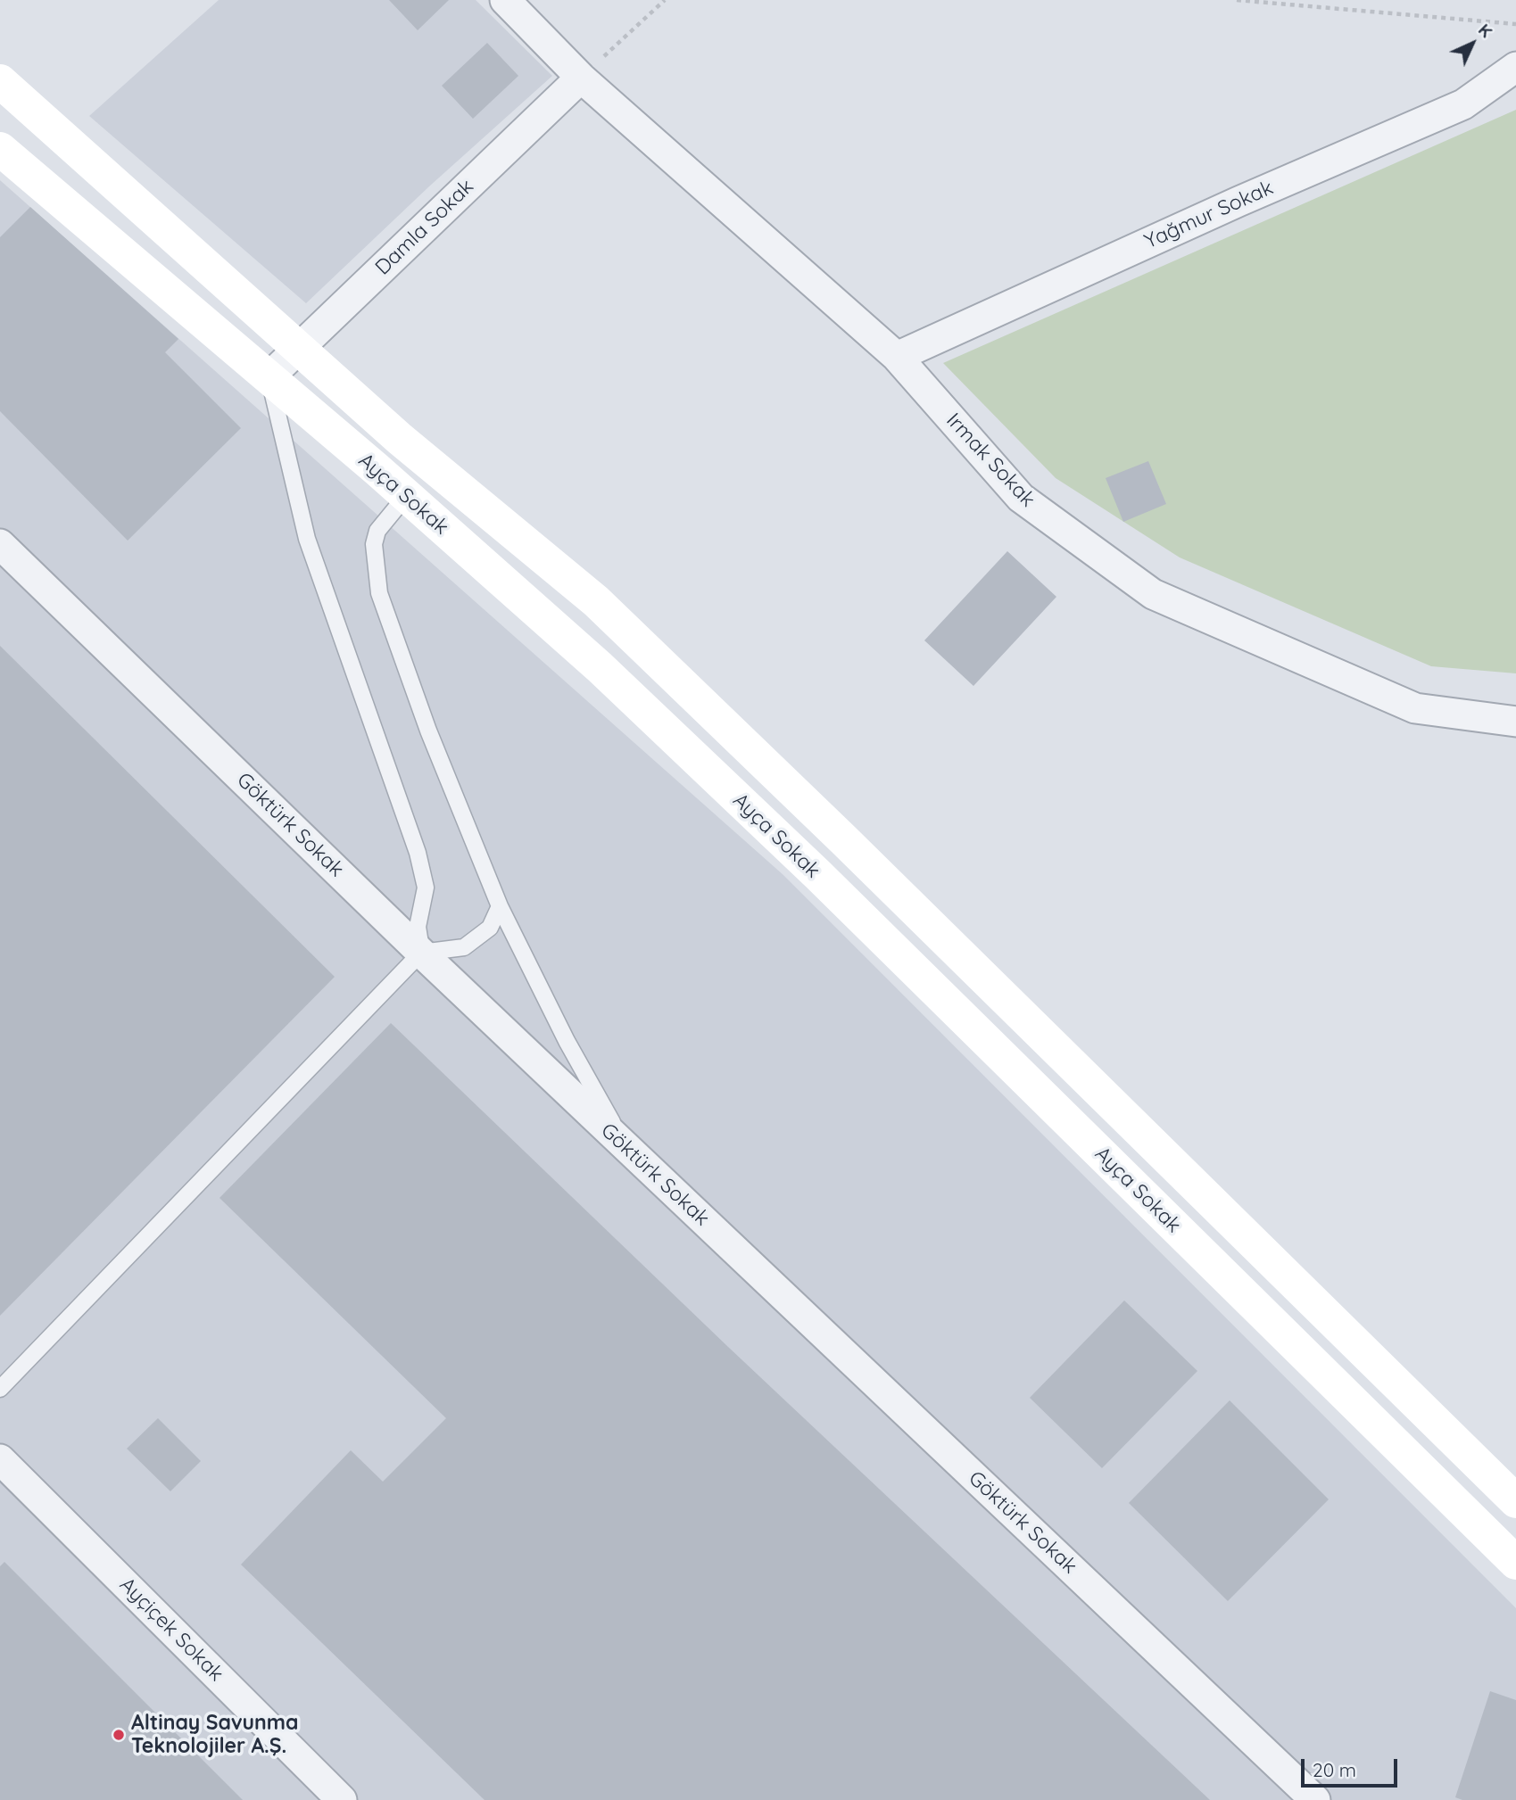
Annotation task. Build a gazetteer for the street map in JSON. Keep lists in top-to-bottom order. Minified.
{"streets":{"street":["Yağmur Sokak","Damla Sokak","Irmak Sokak","Ayça Sokak","Göktürk Sokak","Ayçiçek Sokak"]},"crossings":[["Yağmur Sokak","Irmak Sokak"],["Damla Sokak","Irmak Sokak"],["Damla Sokak","Ayça Sokak"]],"places":["Altinay Savunma Teknolojiler A.Ş."],"scale_bar":"20 m","north":"top right"}
